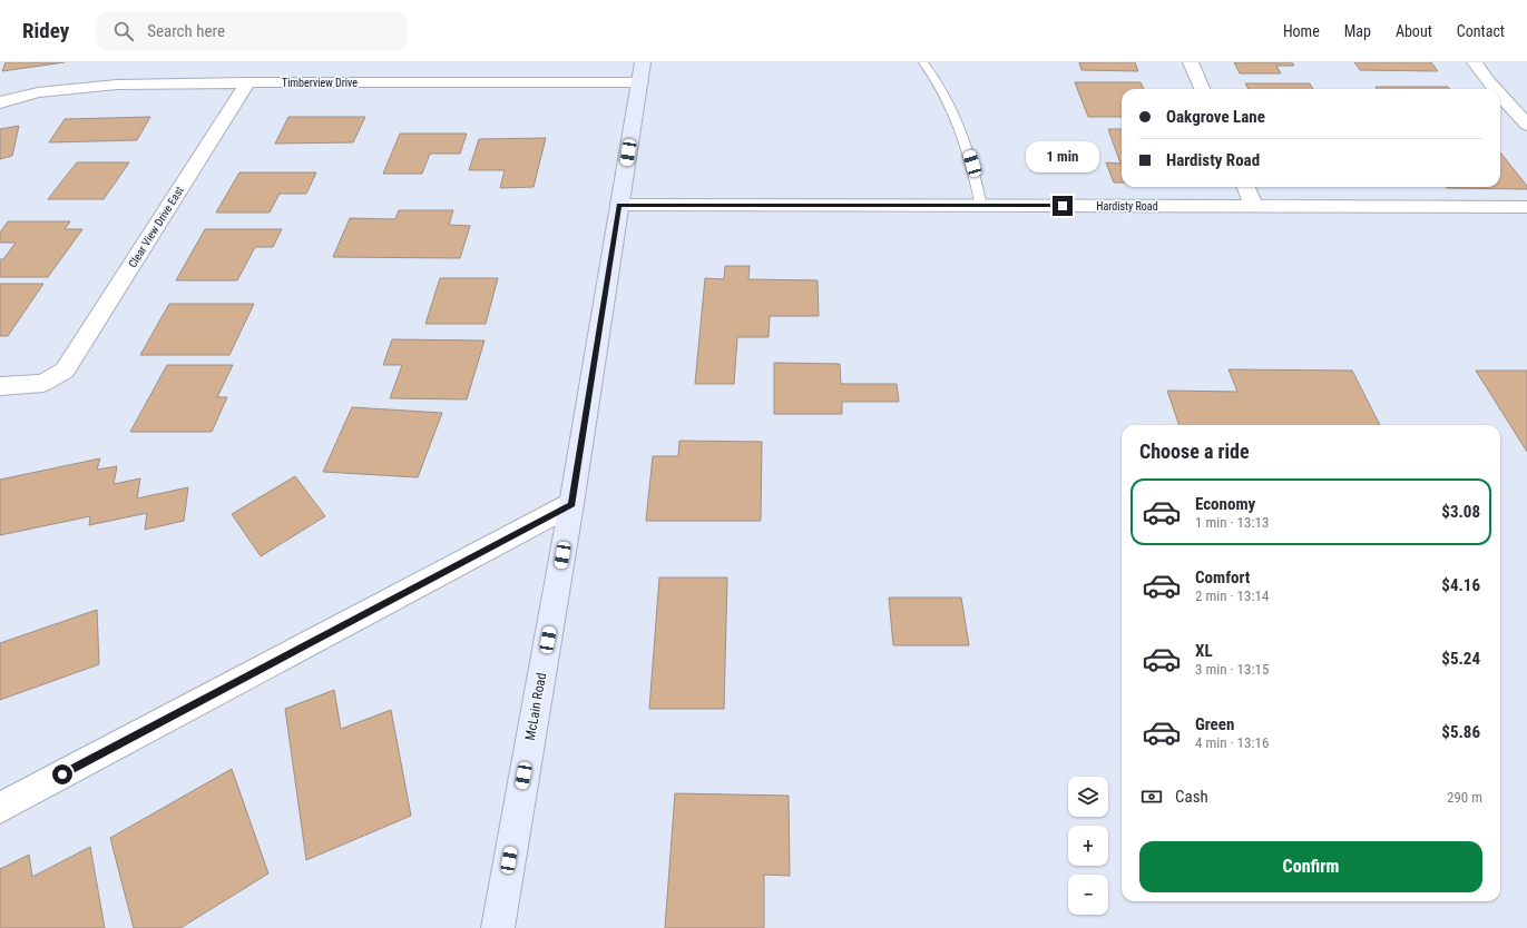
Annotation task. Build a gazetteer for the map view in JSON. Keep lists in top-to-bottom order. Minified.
{"streets":{"street":["Timberview Drive","Hardisty Road","Clear View Drive East","McLain Road"]},"crossings":[["Timberview Drive","Clear View Drive East"],["Timberview Drive","McLain Road"],["Hardisty Road","McLain Road"]],"page":{"header":"Ridey","search":"Search here","nav":["Home","Map","About","Contact"],"banner":["Oakgrove Lane","Hardisty Road"],"bubble":"1 min","heading":"Choose a ride","list":[{"name":"Economy","note":"1 min · 13:13","value":"$3.08"},{"name":"Comfort","note":"2 min · 13:14","value":"$4.16"},{"name":"XL","note":"3 min · 13:15","value":"$5.24"},{"name":"Green","note":"4 min · 13:16","value":"$5.86"}],"pay":["Cash","290 m"],"map_buttons":["+","−"],"buttons":"Confirm"}}
